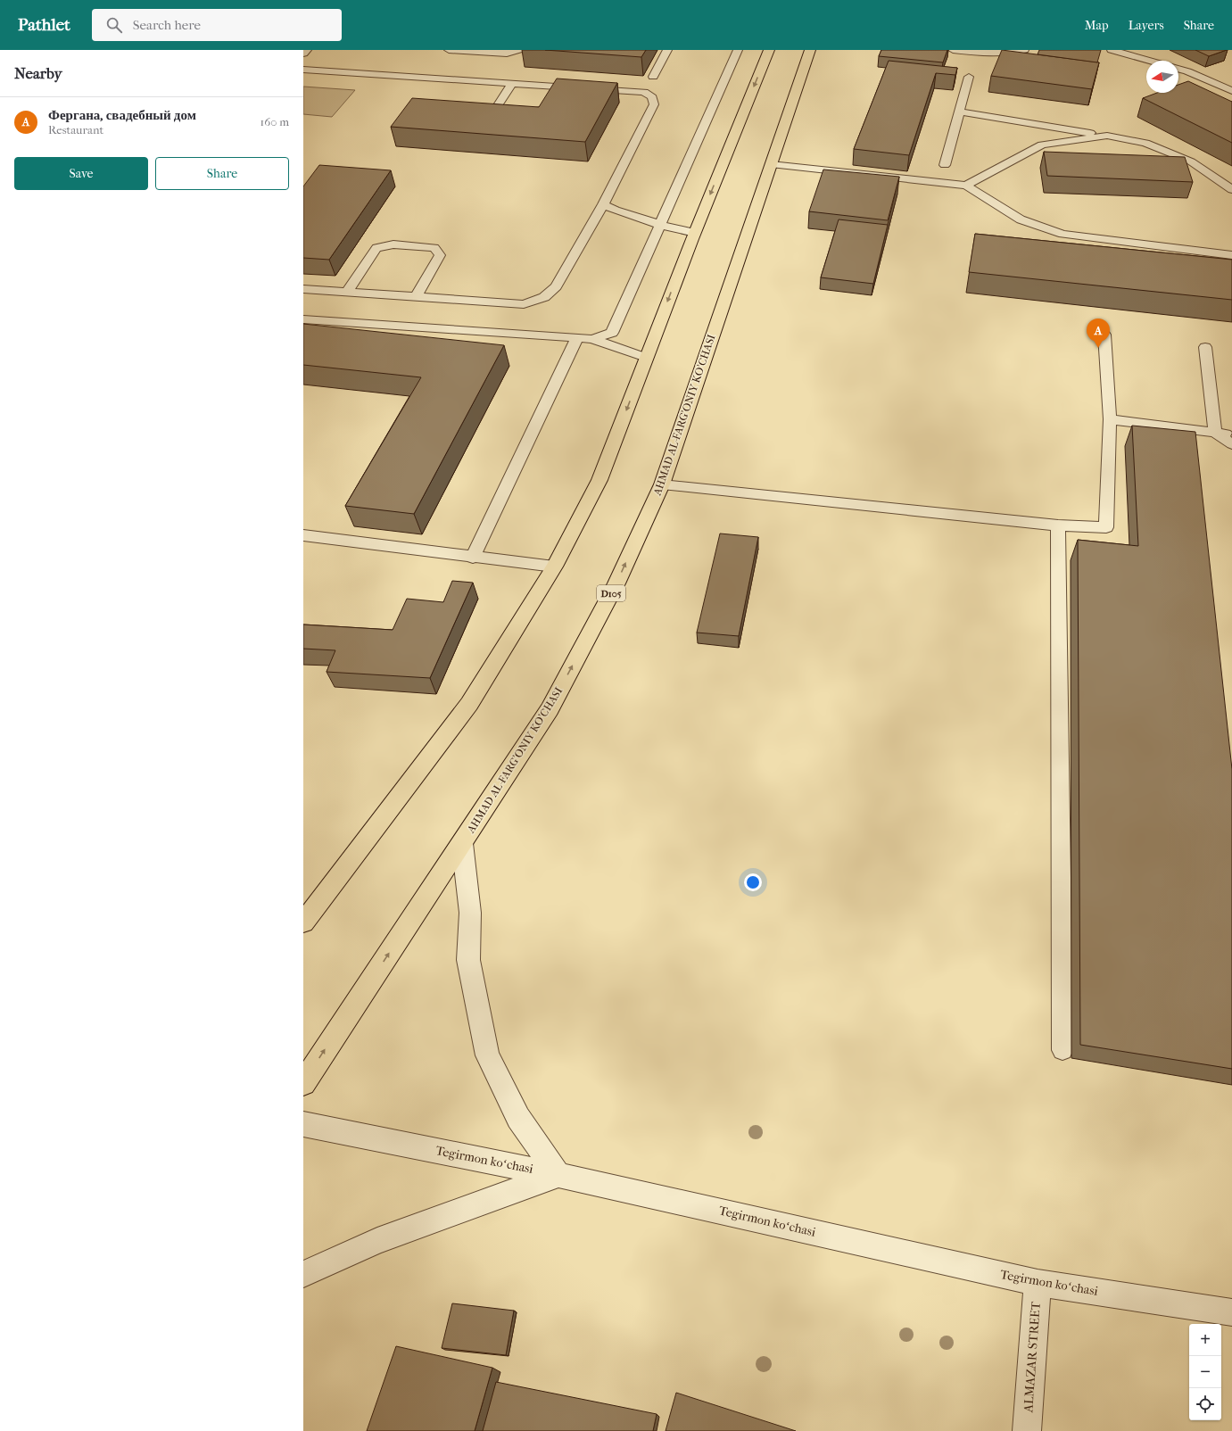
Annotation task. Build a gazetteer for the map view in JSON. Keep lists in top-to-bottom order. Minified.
{"streets":{"highway":["AHMAD AL-FARG'ONIY KO'CHASI","D105"],"street":["Tegirmon koʻchasi","ALMAZAR STREET"]},"crossings":[["Tegirmon koʻchasi","ALMAZAR STREET"]],"north":"left","page":{"header":"Pathlet","search":"Search here","nav":["Map","Layers","Share"],"heading":"Nearby","list":[{"mark":"A","name":"Фергана, свадебный дом","note":"Restaurant","value":"160 m"}],"buttons":["Save","Share"],"pins":"A","map_buttons":["+","−"]}}
